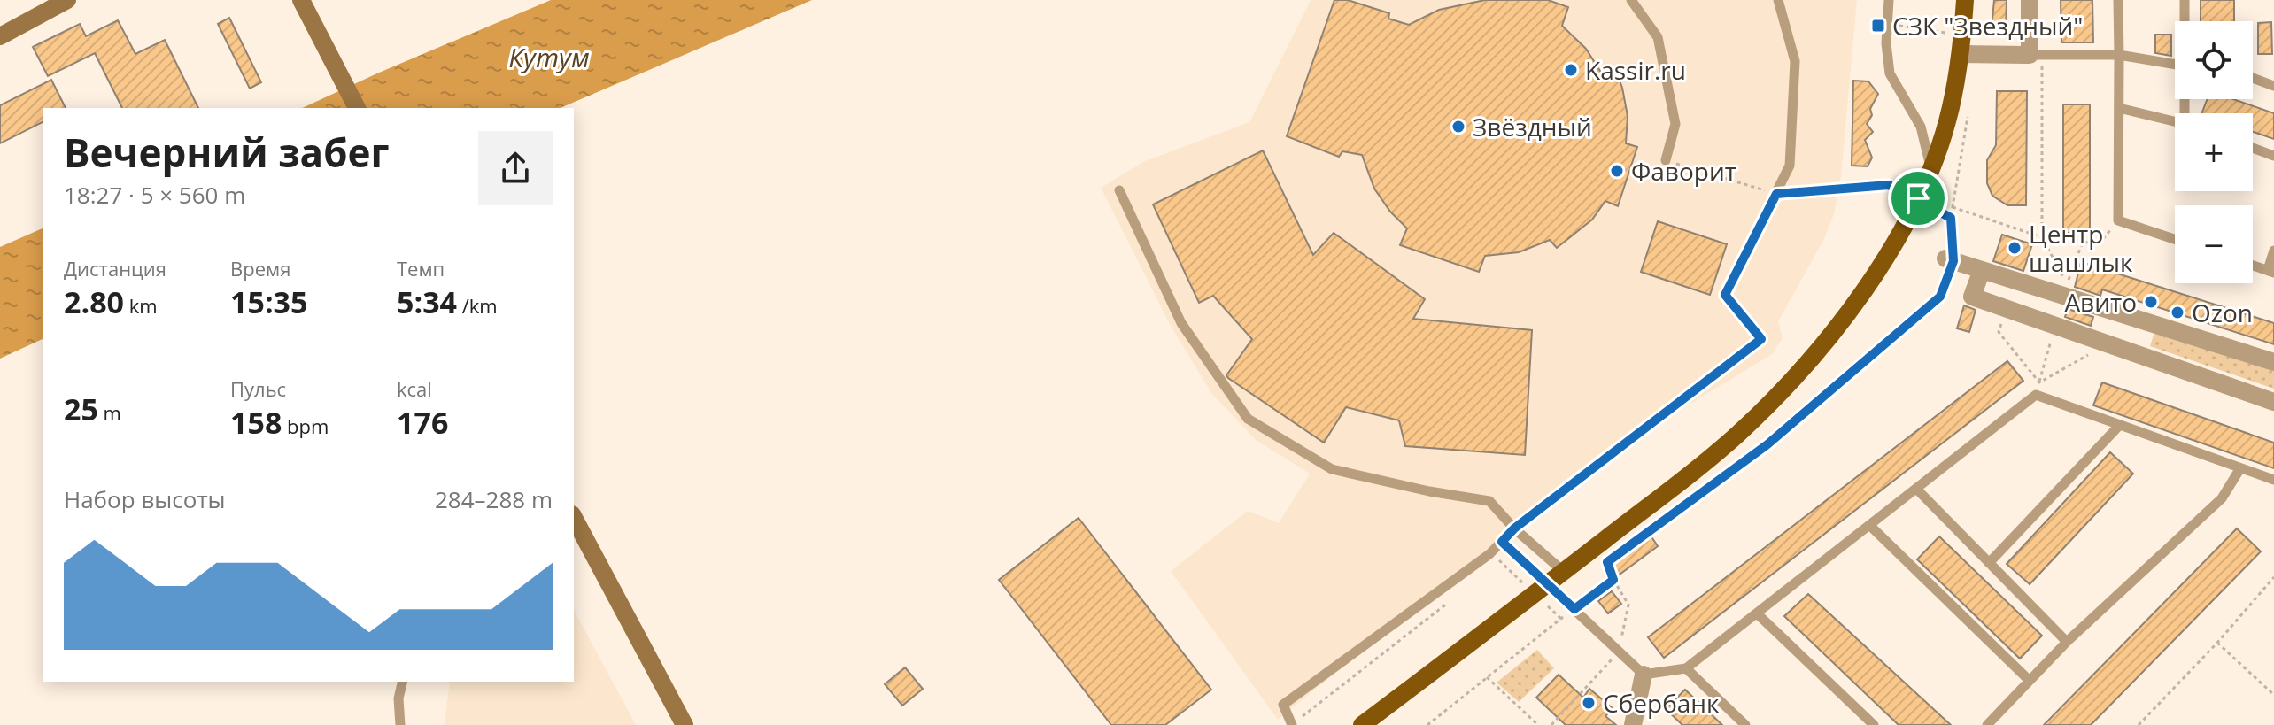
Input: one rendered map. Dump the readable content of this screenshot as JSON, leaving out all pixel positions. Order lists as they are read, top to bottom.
{
  "water": ["Кутум"],
  "places": {
    "transit": ["СЗК \"Звездный\""],
    "other": [
      "Kassir.ru",
      "Звёздный",
      "Фаворит",
      "Центр шашлык",
      "Авито",
      "Ozon",
      "Сбербанк"
    ]
  },
  "page": {
    "map_buttons": ["+", "−"],
    "heading": ["Вечерний забег", "18:27 · 5 × 560 m"],
    "stats": [
      ["Дистанция", "2.80 km"],
      ["Время", "15:35"],
      ["Темп", "5:34 /km"],
      ["25 m"],
      ["Пульс", "158 bpm"],
      ["kcal", "176"]
    ],
    "chart": ["Набор высоты", "284–288 m"]
  }
}
